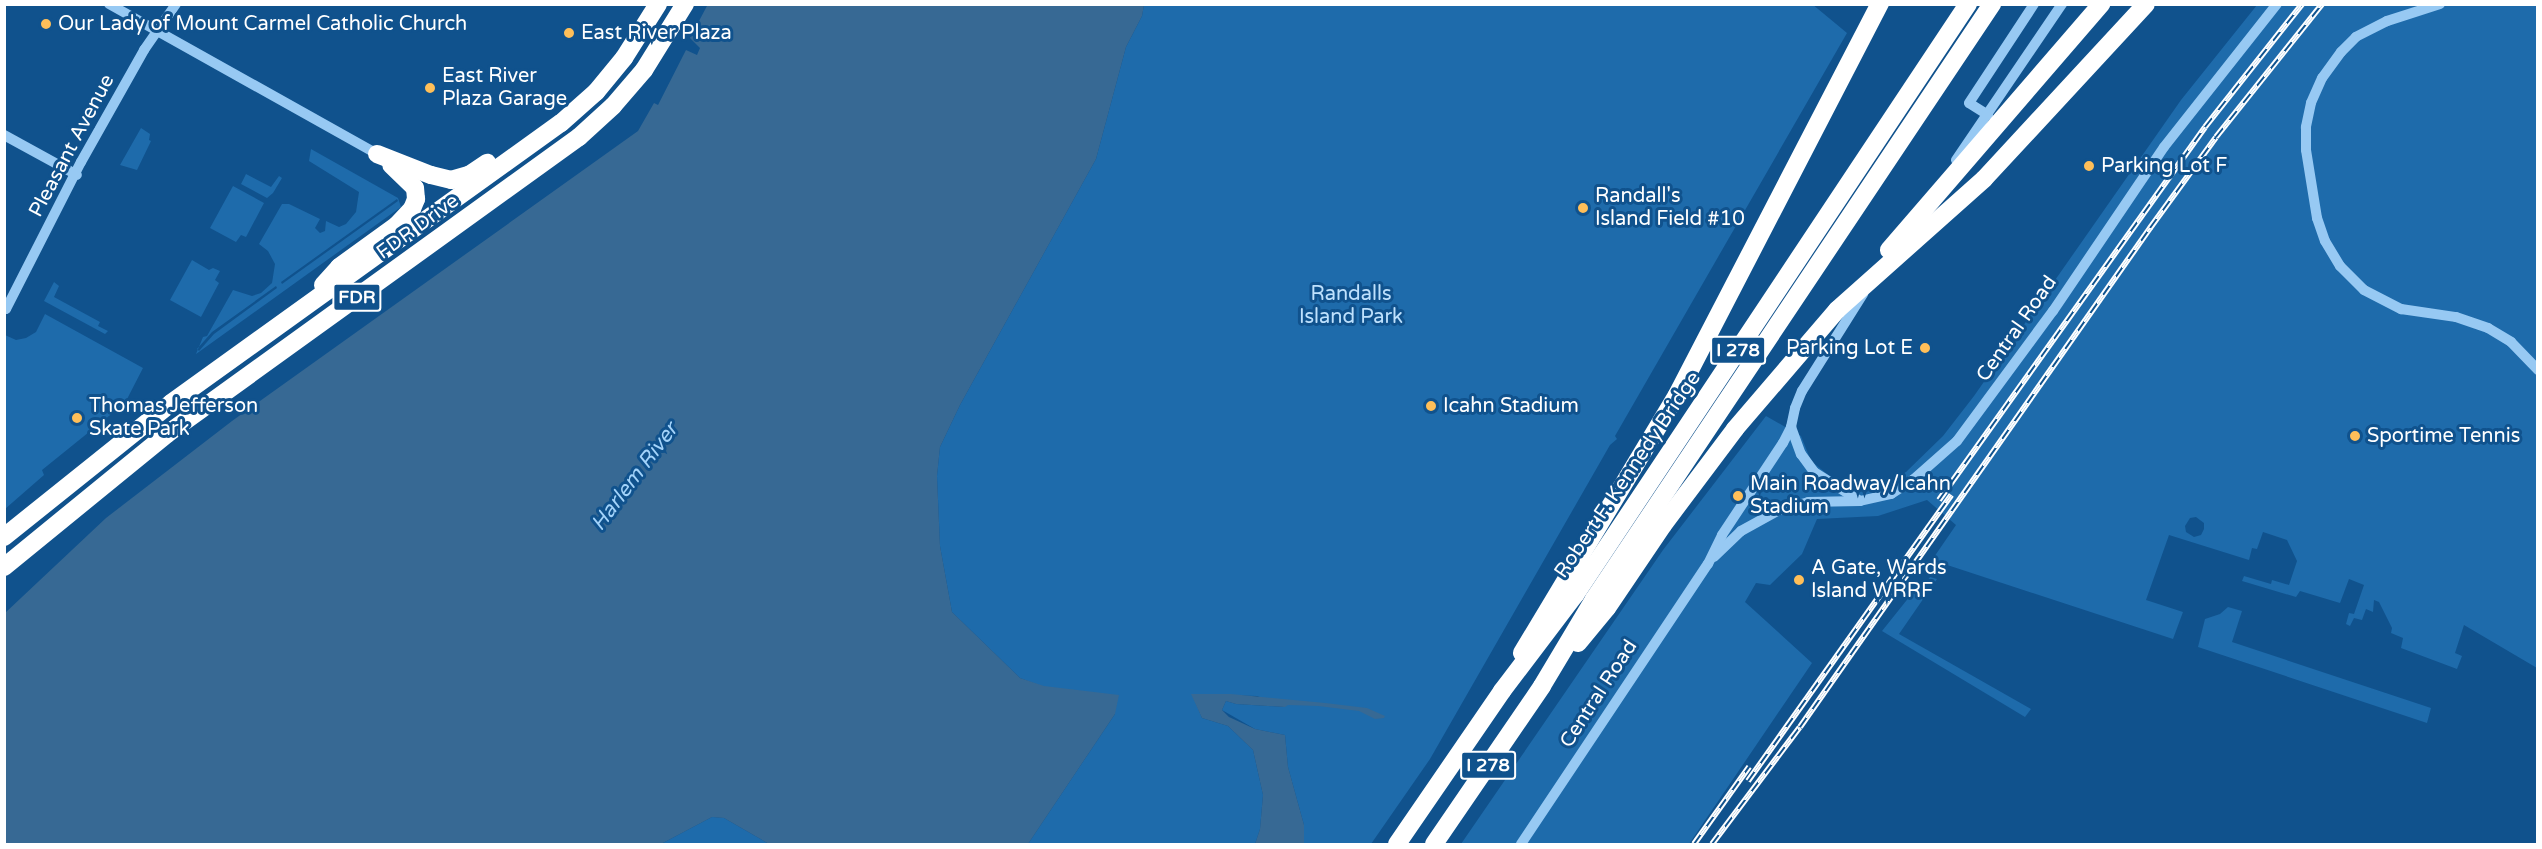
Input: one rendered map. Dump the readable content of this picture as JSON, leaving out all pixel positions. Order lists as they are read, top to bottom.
{
  "streets": {
    "highway": [
      "FDR Drive",
      "FDR",
      "I 278",
      "Robert F. Kennedy Bridge"
    ],
    "street": ["Pleasant Avenue", "Central Road"]
  },
  "water": ["Harlem River"],
  "parks": ["Randalls Island Park"],
  "places": [
    "Our Lady of Mount Carmel Catholic Church",
    "East River Plaza",
    "East River Plaza Garage",
    "Parking Lot F",
    "Randall's Island Field #10",
    "Parking Lot E",
    "Icahn Stadium",
    "Thomas Jefferson Skate Park",
    "Sportime Tennis",
    "Main Roadway/Icahn Stadium",
    "A Gate, Wards Island WRRF"
  ]
}
